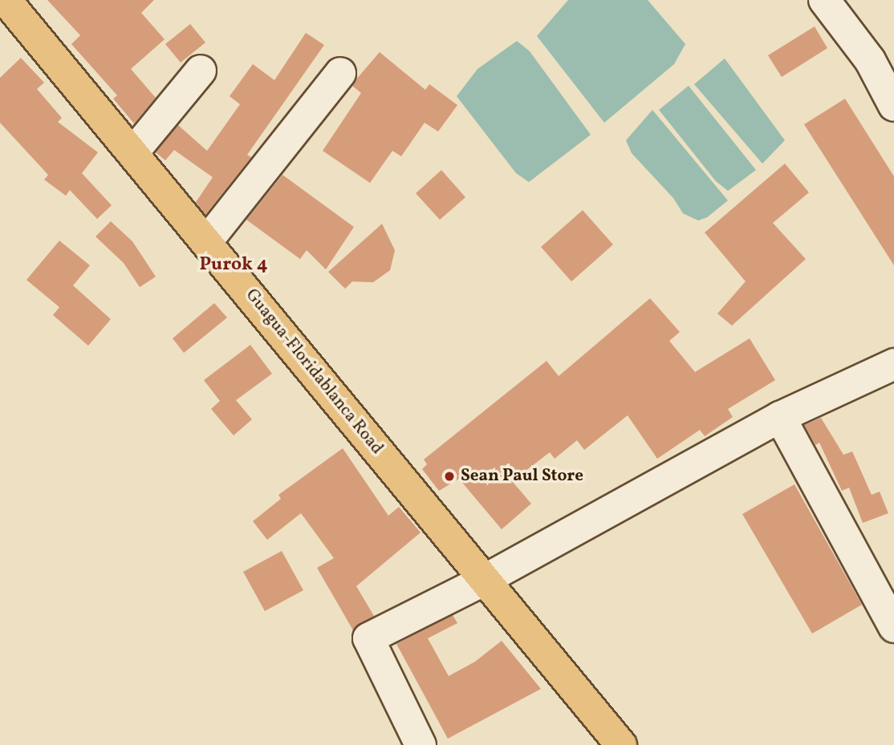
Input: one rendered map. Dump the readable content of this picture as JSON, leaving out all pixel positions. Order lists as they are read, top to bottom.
{
  "streets": {
    "main road": ["Guagua-Floridablanca Road"]
  },
  "districts": ["Purok 4"],
  "places": ["Sean Paul Store"]
}
